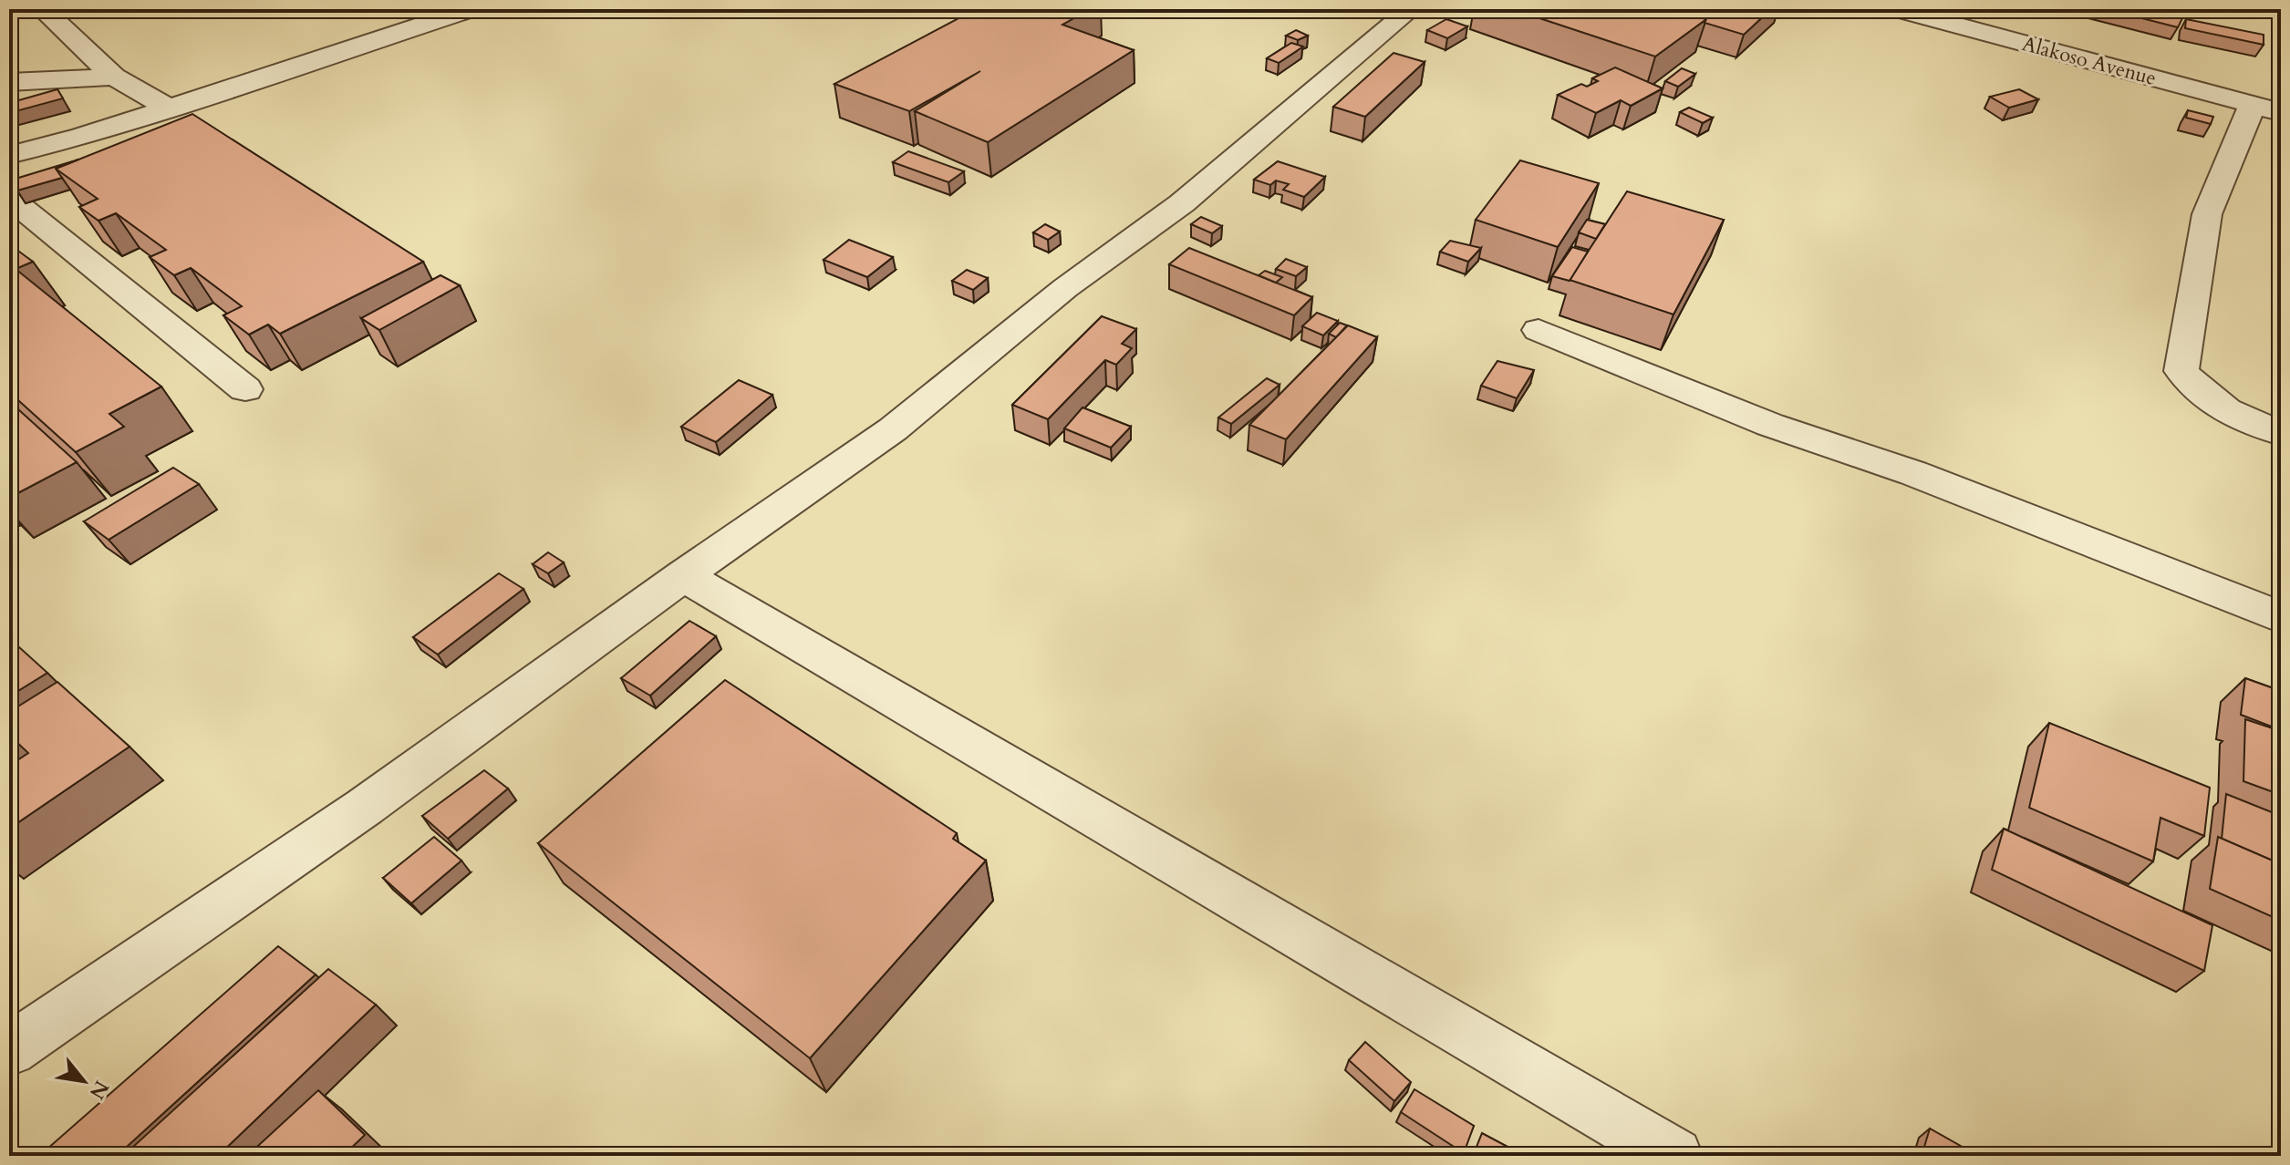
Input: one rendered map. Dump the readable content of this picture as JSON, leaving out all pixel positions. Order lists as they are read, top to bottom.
{
  "streets": {
    "street": ["Alakoso Avenue"]
  },
  "north": "bottom right"
}
